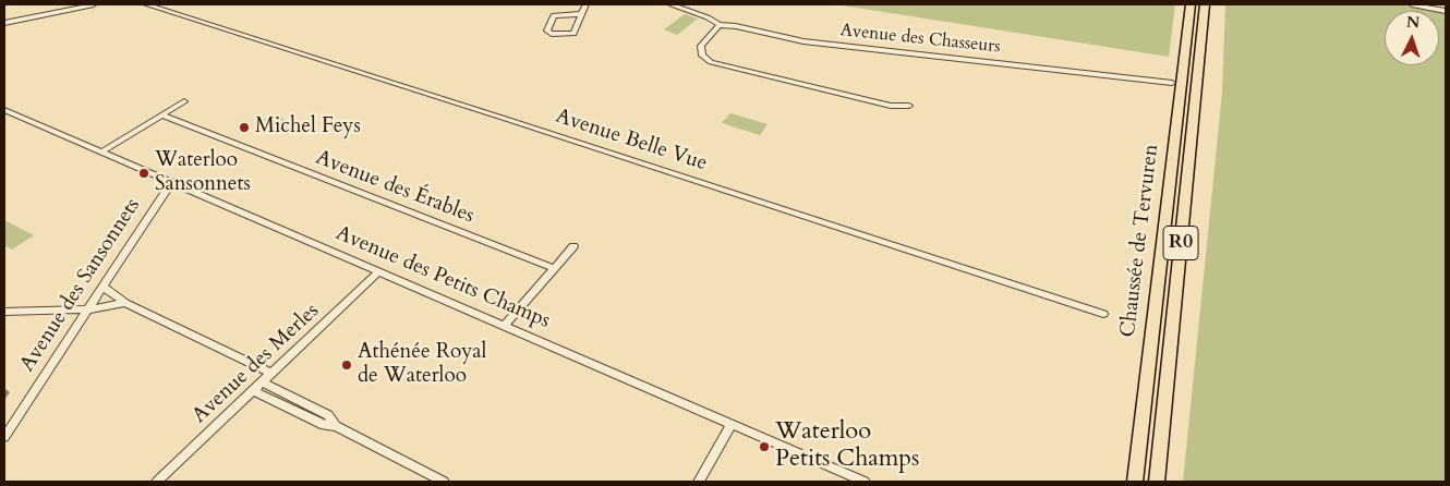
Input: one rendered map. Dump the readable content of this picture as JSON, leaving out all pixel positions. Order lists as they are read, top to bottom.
{
  "streets": {
    "highway": ["Chaussée de Tervuren", "R0"],
    "street": [
      "Avenue des Chasseurs",
      "Avenue Belle Vue",
      "Avenue des Érables",
      "Avenue des Petits Champs",
      "Avenue des Sansonnets",
      "Avenue des Merles"
    ]
  },
  "crossings": [
    ["Avenue des Petits Champs", "Avenue des Sansonnets"],
    ["Avenue des Petits Champs", "Avenue des Merles"]
  ],
  "places": [
    "Michel Feys",
    "Waterloo Sansonnets",
    "Athénée Royal de Waterloo",
    "Waterloo Petits Champs"
  ],
  "north": "top"
}
